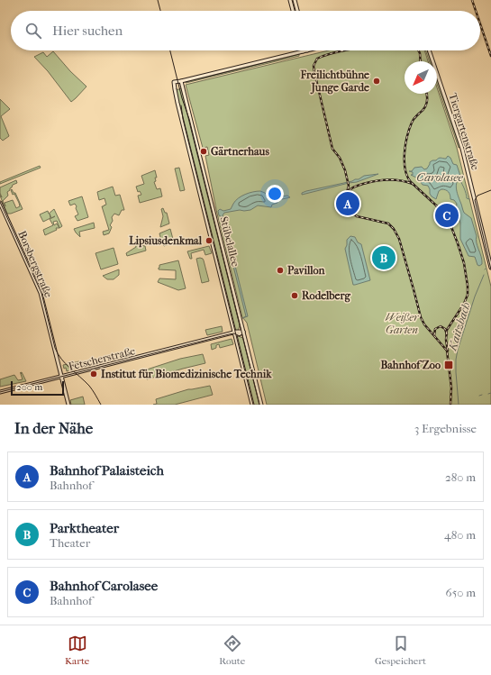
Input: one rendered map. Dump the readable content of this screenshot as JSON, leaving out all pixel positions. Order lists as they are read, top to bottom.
{
  "streets": {
    "main road": [
      "Tiergartenstraße",
      "Stübelallee",
      "Borsbergstraße",
      "Fetscherstraße"
    ]
  },
  "crossings": [
    ["Stübelallee", "Fetscherstraße"],
    ["Borsbergstraße", "Fetscherstraße"]
  ],
  "water": ["Carolasee", "Kaitzbach"],
  "parks": ["Weißer Garten"],
  "places": {
    "other": [
      "Freilichtbühne Junge Garde",
      "Gärtnerhaus",
      "Lipsiusdenkmal",
      "Pavillon",
      "Rodelberg",
      "Institut für Biomedizinische Technik"
    ],
    "transit": ["Bahnhof Zoo"]
  },
  "scale_bar": "200 m",
  "north": "bottom left",
  "page": {
    "search": "Hier suchen",
    "pins": ["A", "C", "B"],
    "scale": "200 m",
    "heading": ["In der Nähe", "3 Ergebnisse"],
    "list": [
      {
        "mark": "A",
        "name": "Bahnhof Palaisteich",
        "note": "Bahnhof",
        "value": "280 m"
      },
      {
        "mark": "B",
        "name": "Parktheater",
        "note": "Theater",
        "value": "480 m"
      },
      {
        "mark": "C",
        "name": "Bahnhof Carolasee",
        "note": "Bahnhof",
        "value": "650 m"
      }
    ],
    "nav": ["Karte", "Route", "Gespeichert"]
  }
}
